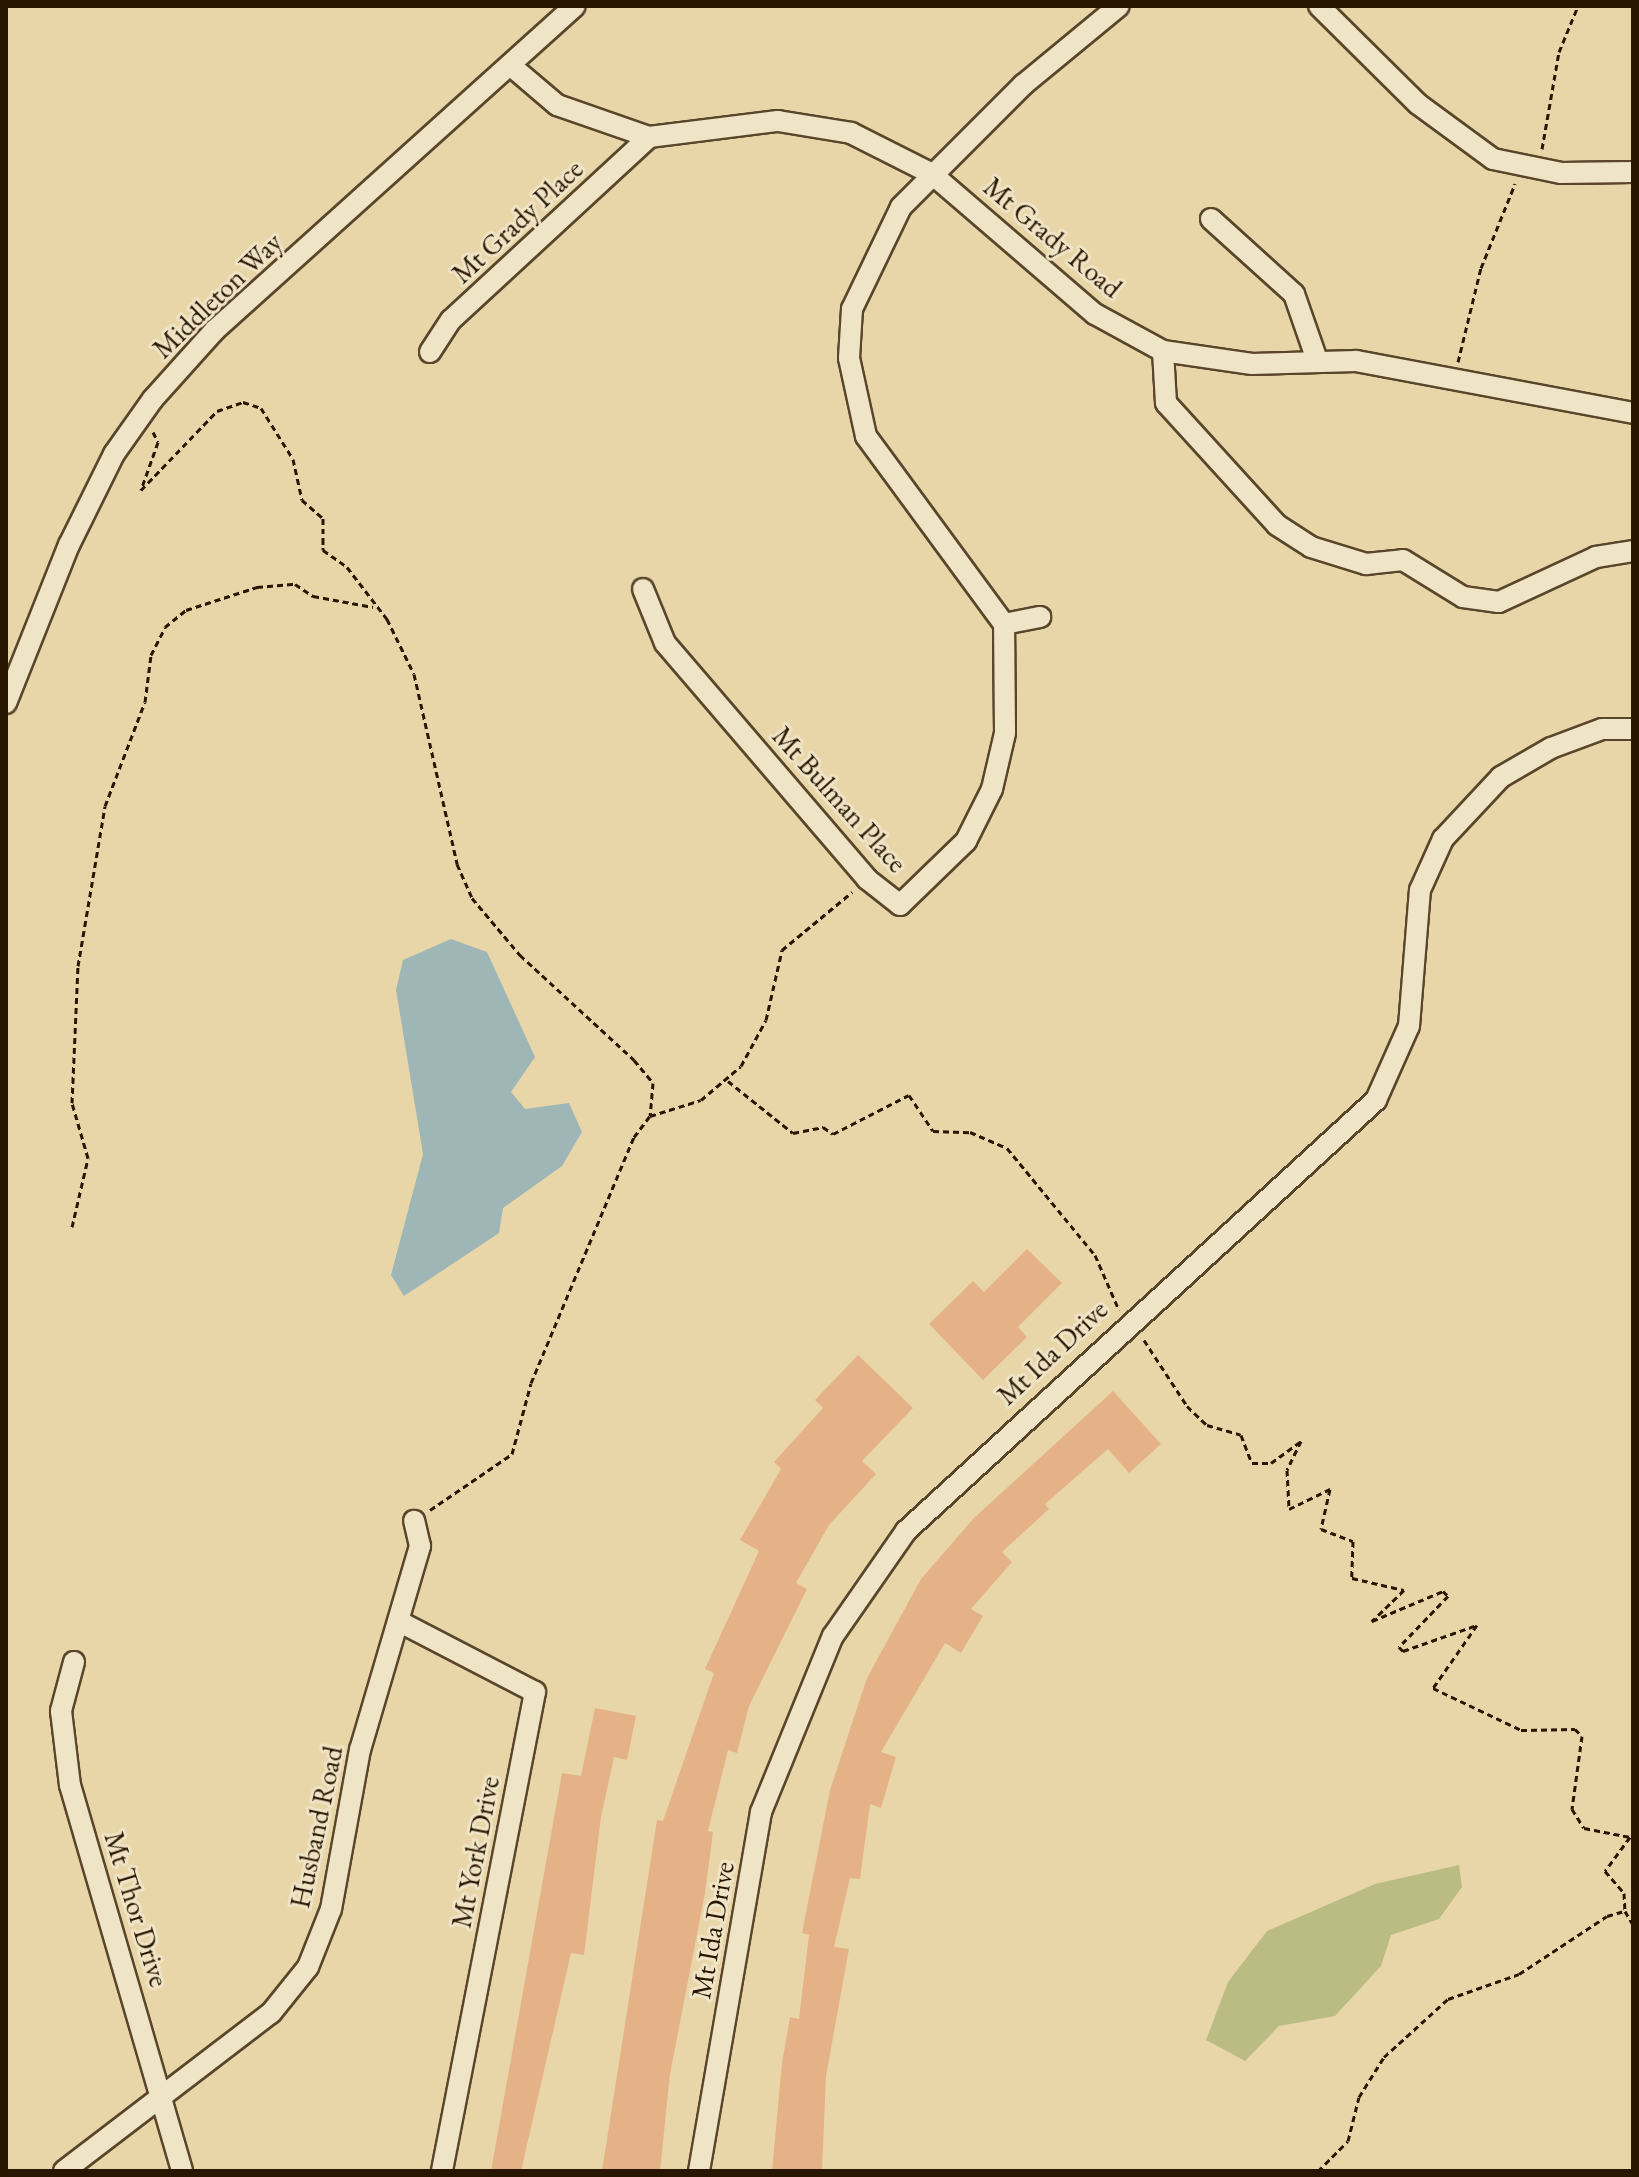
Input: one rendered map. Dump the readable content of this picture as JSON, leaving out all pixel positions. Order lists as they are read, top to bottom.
{
  "streets": {
    "street": [
      "Mt Grady Place",
      "Mt Grady Road",
      "Middleton Way",
      "Mt Bulman Place",
      "Mt Ida Drive",
      "Husband Road",
      "Mt York Drive",
      "Mt Thor Drive"
    ]
  },
  "crossings": [
    ["Mt Grady Place", "Mt Grady Road"],
    ["Mt Grady Road", "Middleton Way"],
    ["Husband Road", "Mt York Drive"],
    ["Husband Road", "Mt Thor Drive"]
  ]
}
